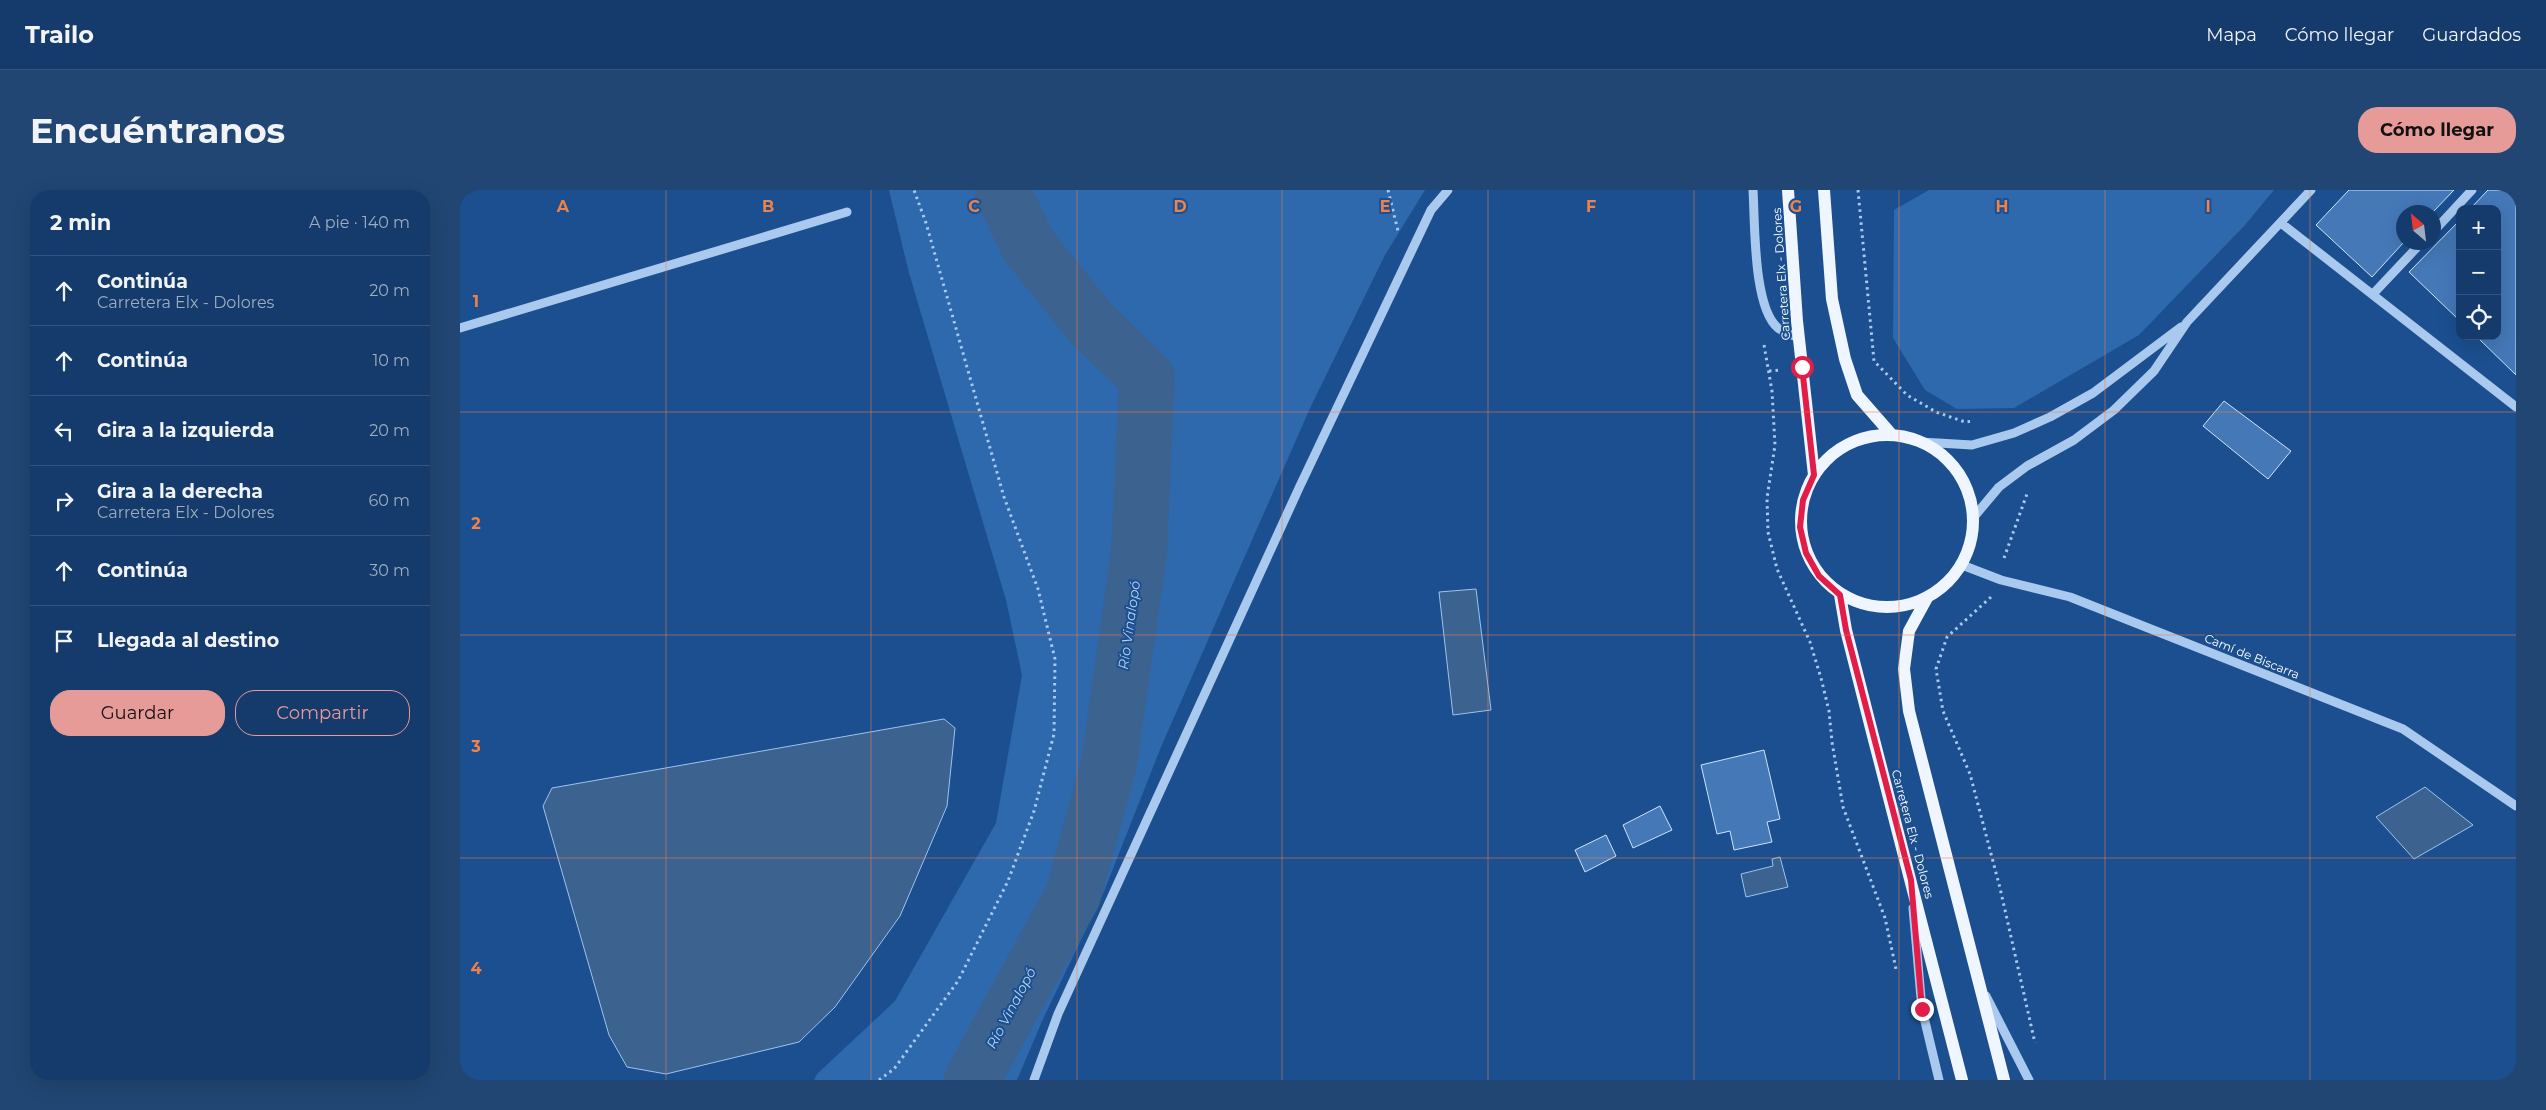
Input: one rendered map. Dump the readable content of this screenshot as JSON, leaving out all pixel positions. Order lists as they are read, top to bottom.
{
  "streets": {
    "main road": ["Carretera Elx - Dolores"],
    "street": ["Camí de Biscarra"]
  },
  "crossings": [
    ["Carretera Elx - Dolores", "Camí de Biscarra"]
  ],
  "water": ["Río Vinalopó"],
  "north": "top left",
  "page": {
    "header": "Trailo",
    "nav": ["Mapa", "Cómo llegar", "Guardados"],
    "buttons": [
      "Cómo llegar",
      ["Guardar", "Compartir"]
    ],
    "title": "Encuéntranos",
    "heading": ["2 min", "A pie · 140 m"],
    "map_buttons": ["+", "−"],
    "list": [
      ["Continúa", "Carretera Elx - Dolores", "20 m"],
      ["Continúa", "10 m"],
      ["Gira a la izquierda", "20 m"],
      ["Gira a la derecha", "Carretera Elx - Dolores", "60 m"],
      ["Continúa", "30 m"],
      "Llegada al destino"
    ]
  },
  "grid": {
    "columns": [
      "A",
      "B",
      "C",
      "D",
      "E",
      "F",
      "G",
      "H",
      "I"
    ],
    "rows": [
      "1",
      "2",
      "3",
      "4"
    ]
  }
}
